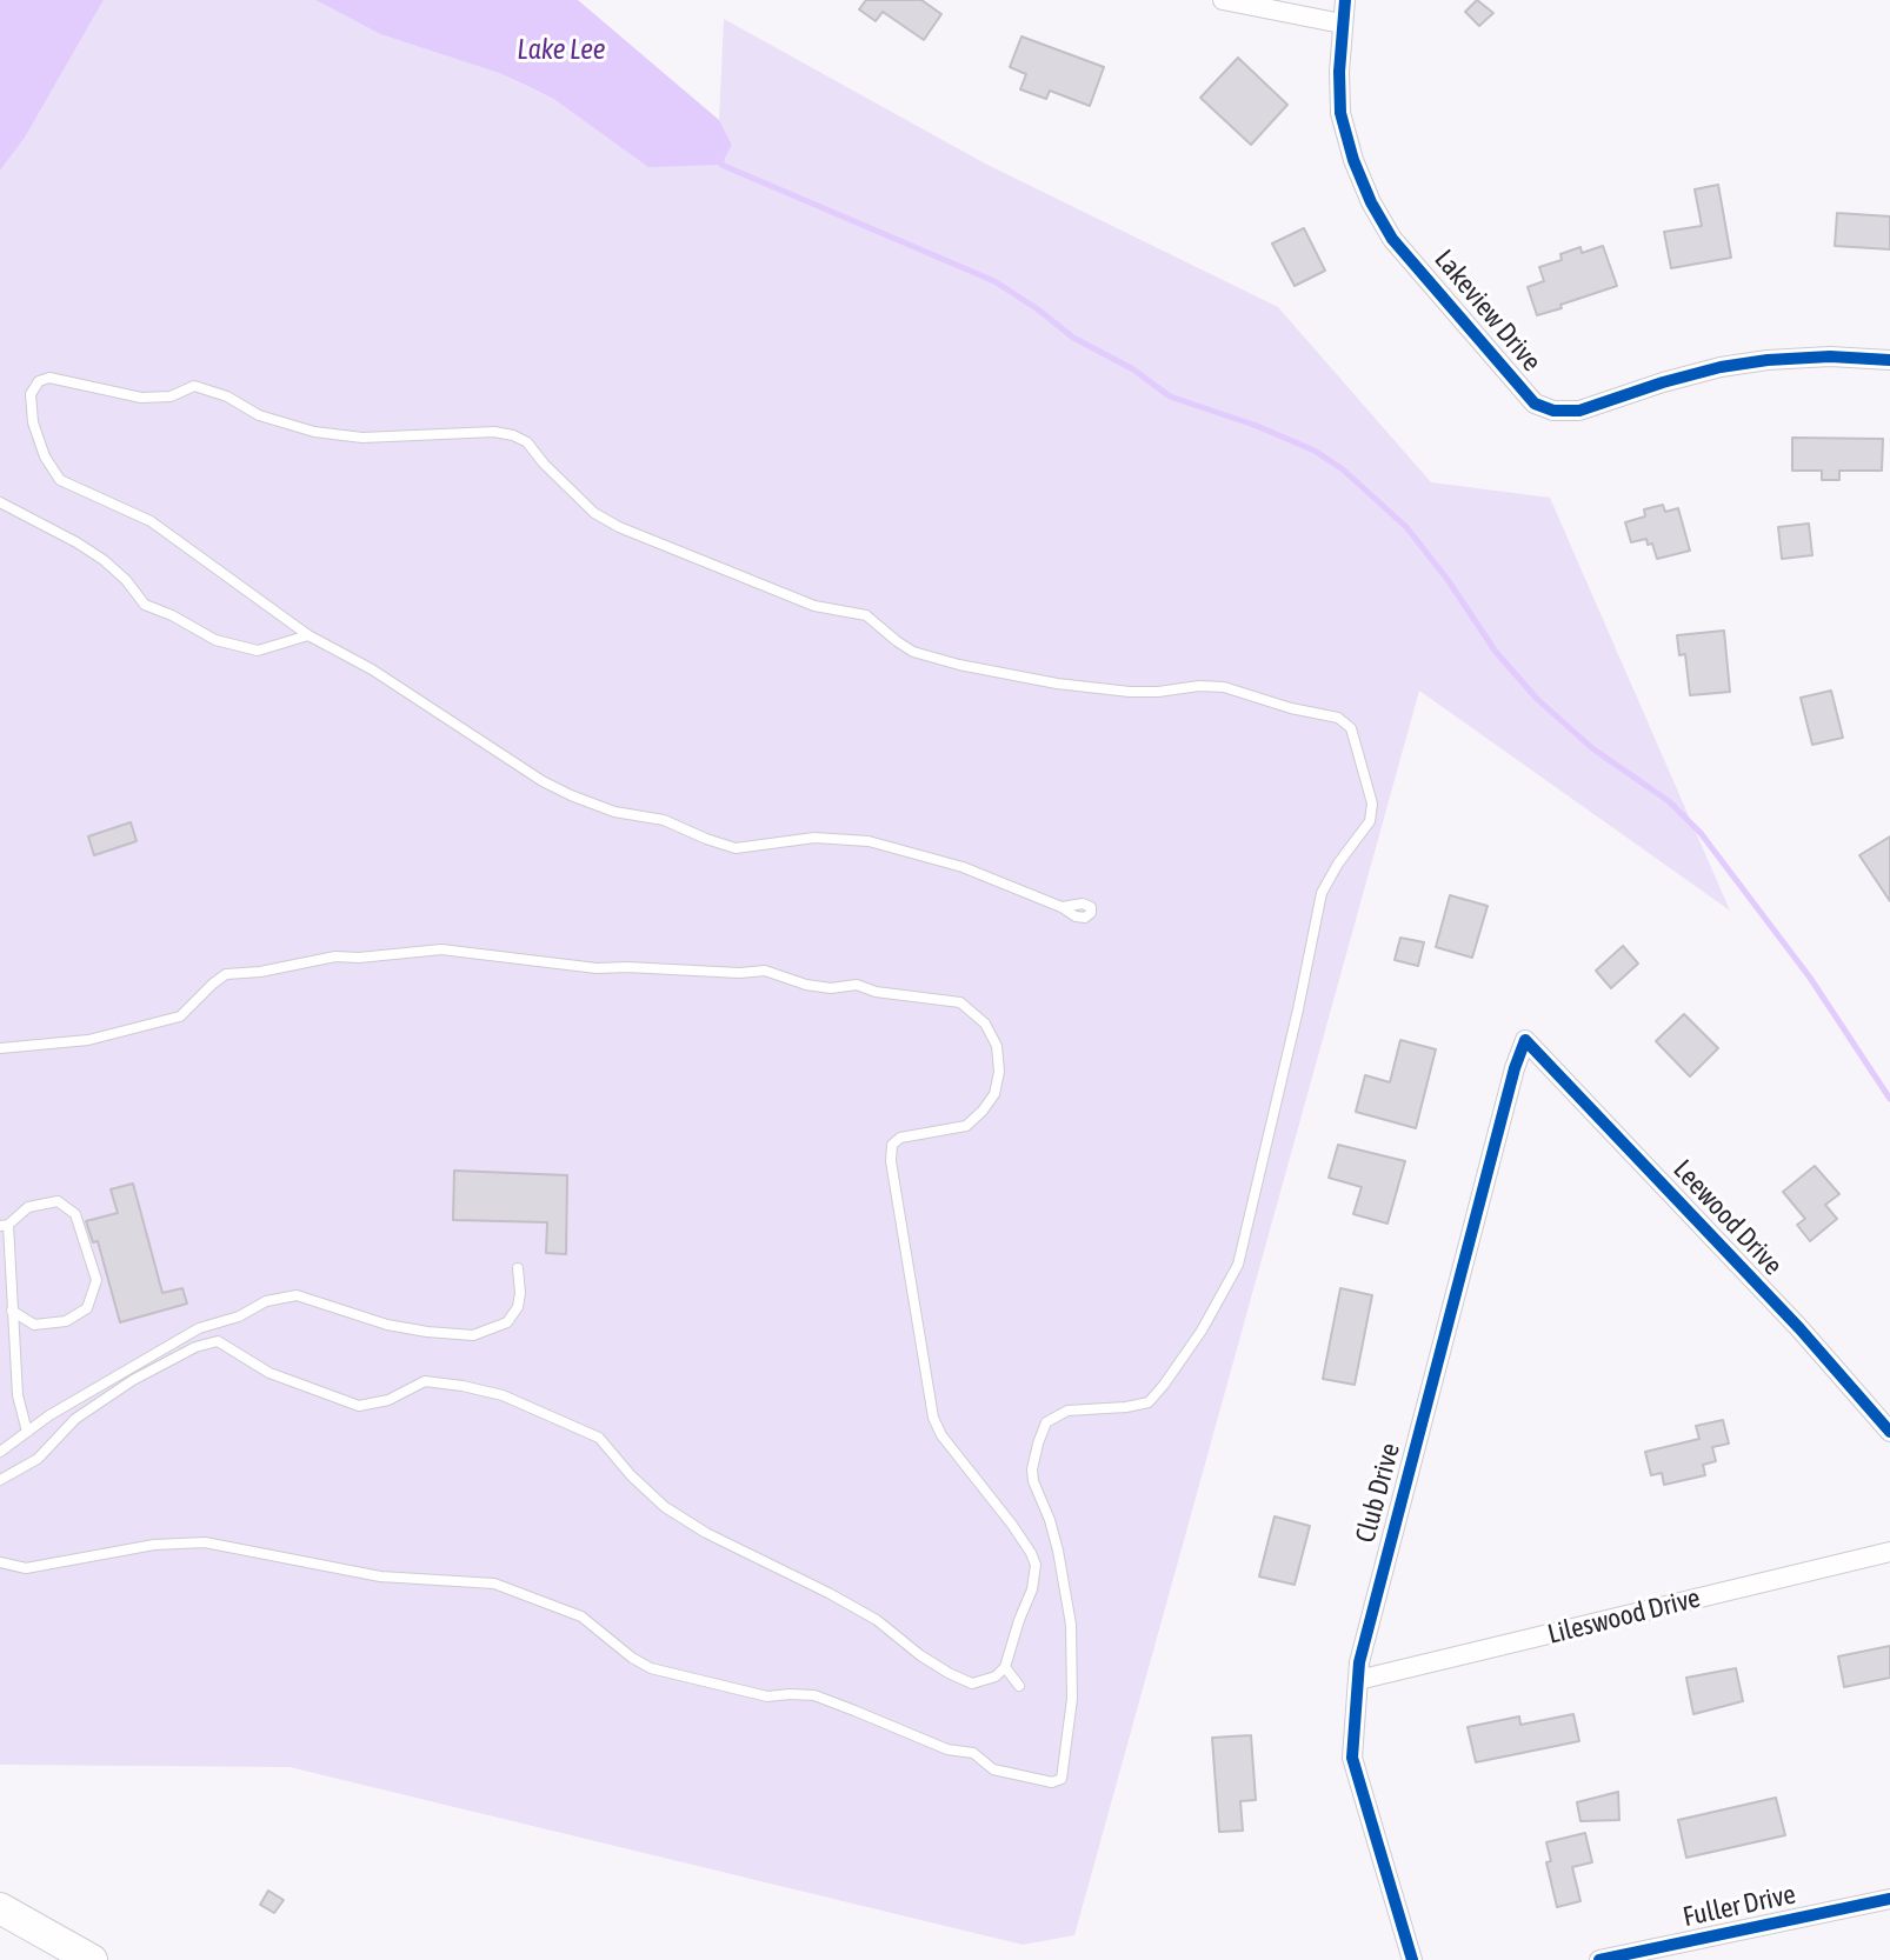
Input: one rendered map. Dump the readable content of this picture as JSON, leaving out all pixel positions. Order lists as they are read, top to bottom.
{
  "streets": {
    "street": [
      "Lakeview Drive",
      "Leewood Drive",
      "Club Drive",
      "Lileswood Drive",
      "Fuller Drive"
    ]
  },
  "crossings": [
    ["Leewood Drive", "Club Drive"],
    ["Club Drive", "Lileswood Drive"]
  ],
  "water": ["Lake Lee"]
}
